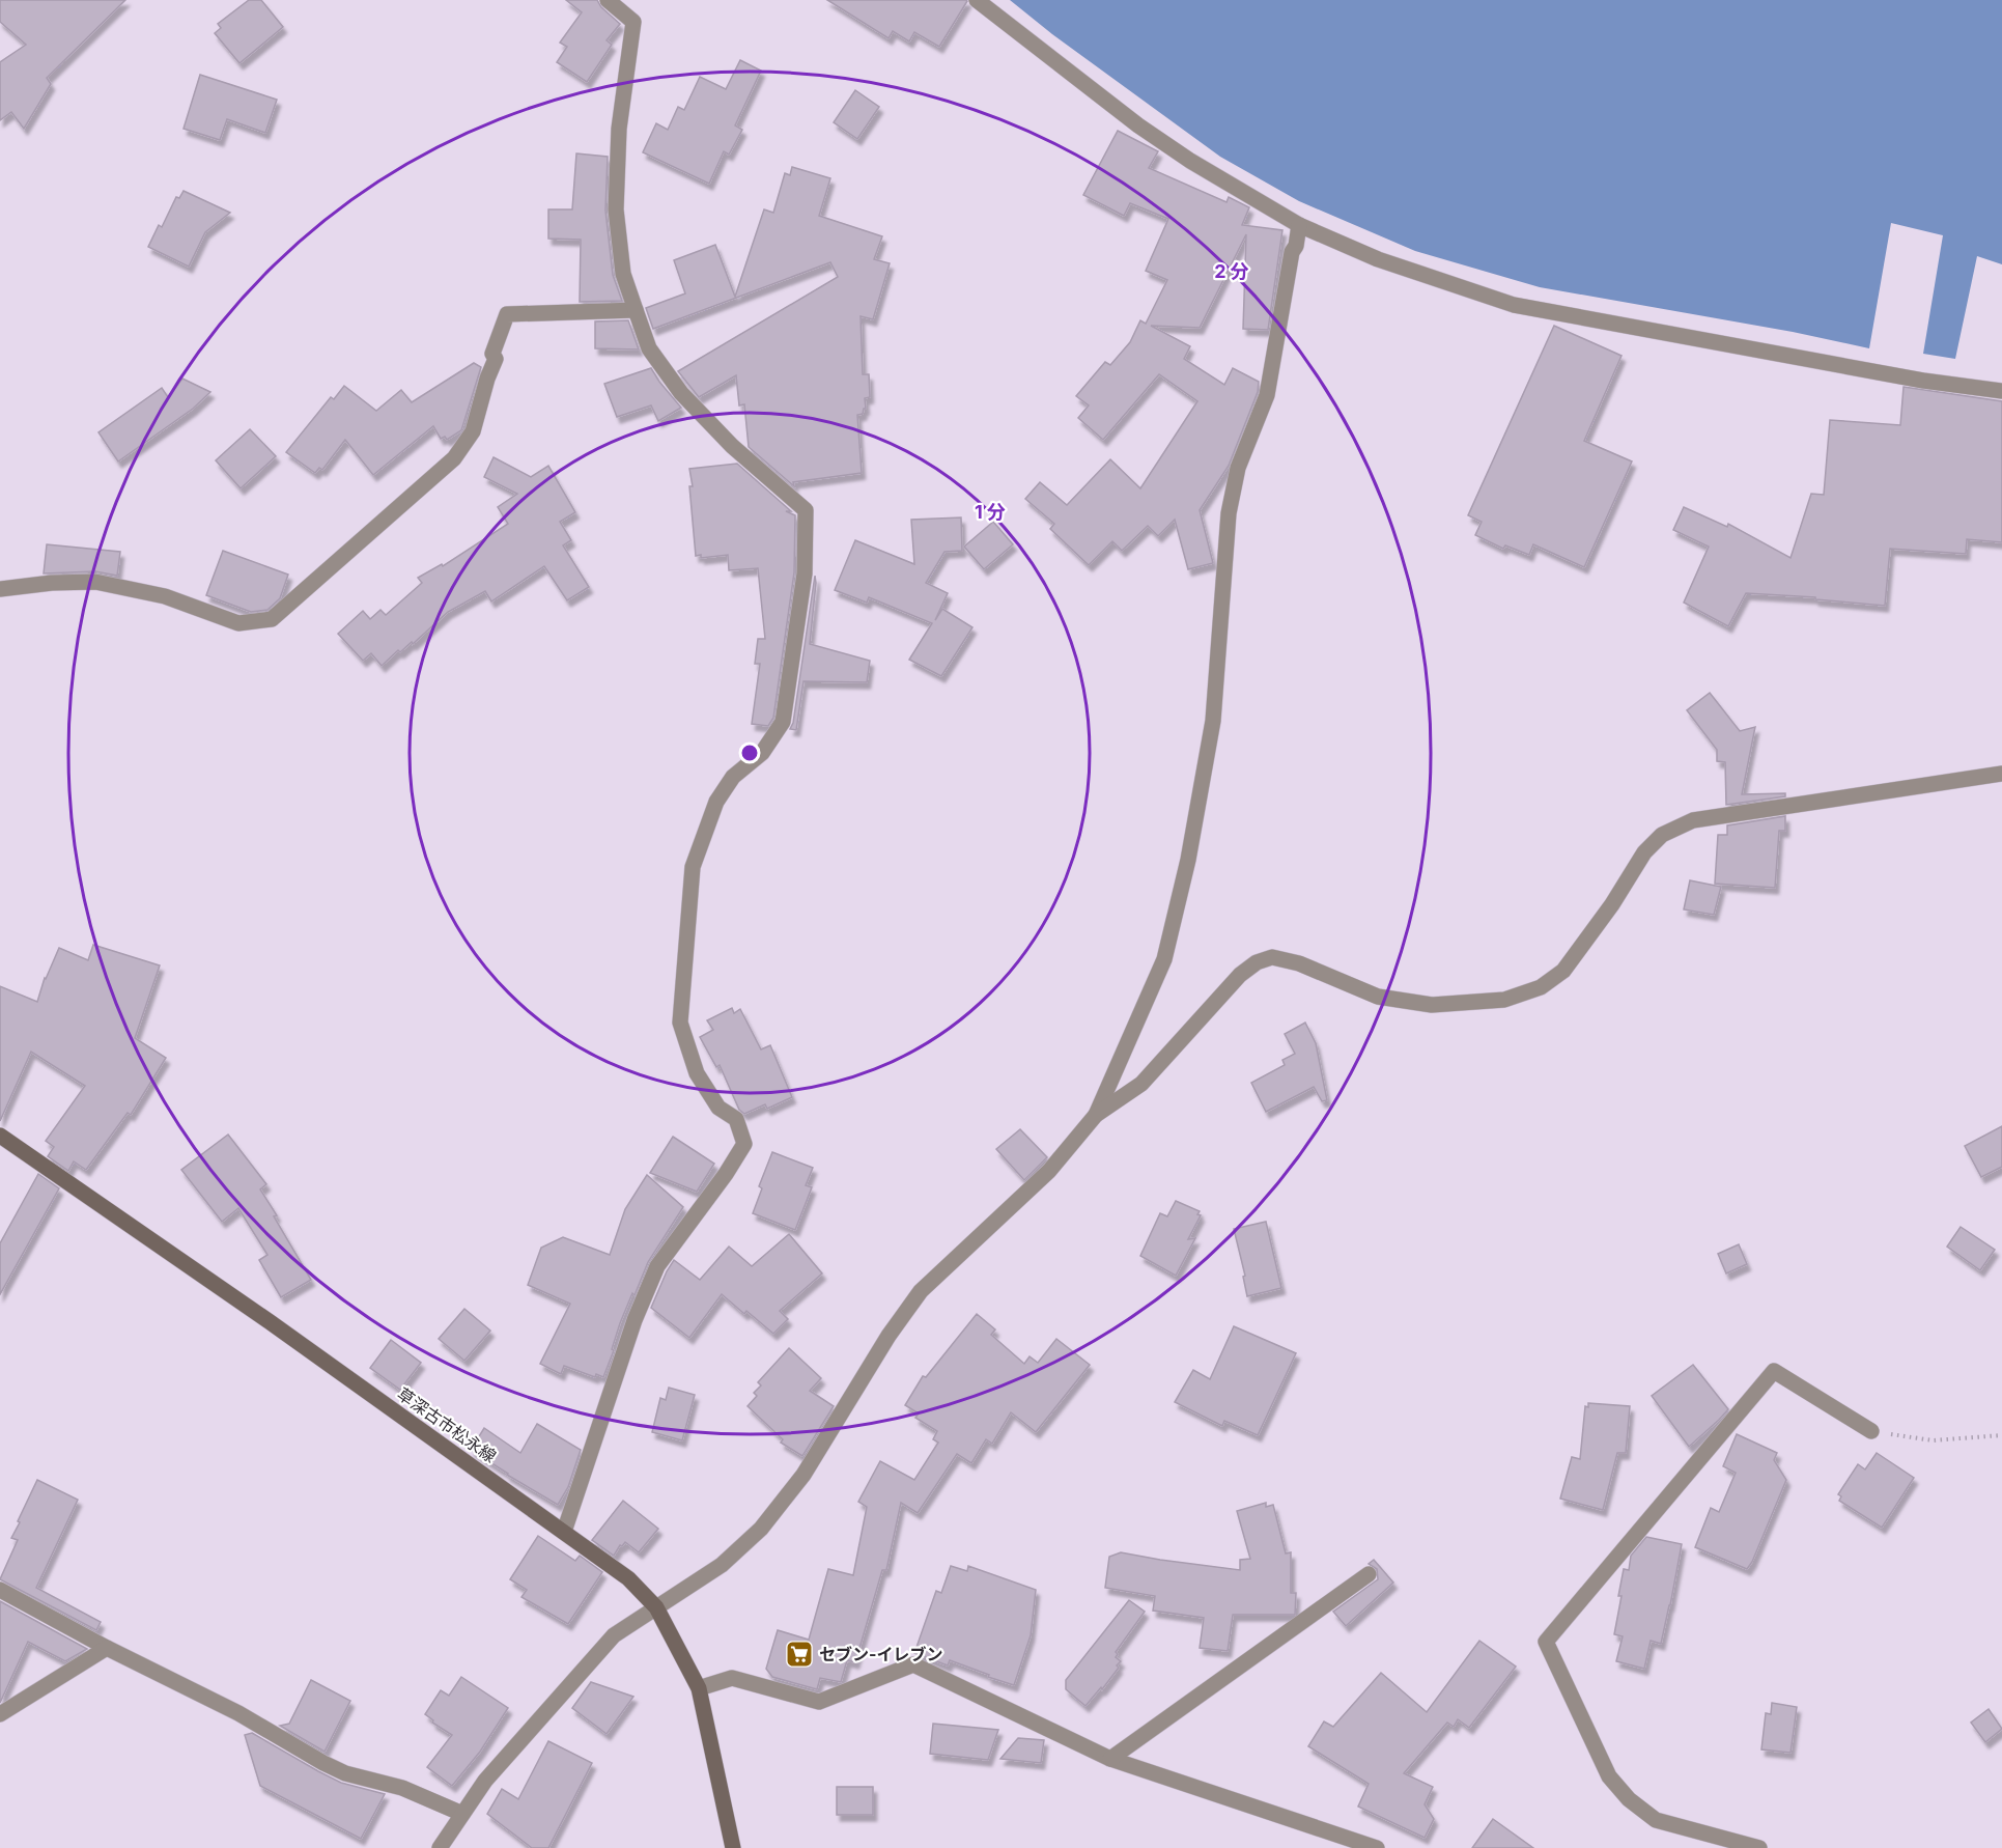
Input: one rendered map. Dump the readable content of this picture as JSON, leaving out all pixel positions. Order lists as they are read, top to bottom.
{
  "streets": {
    "main road": ["草深古市松永線"]
  },
  "places": {
    "supermarket": ["セブン-イレブン"]
  },
  "rings": ["2 分", "1 分"]
}
